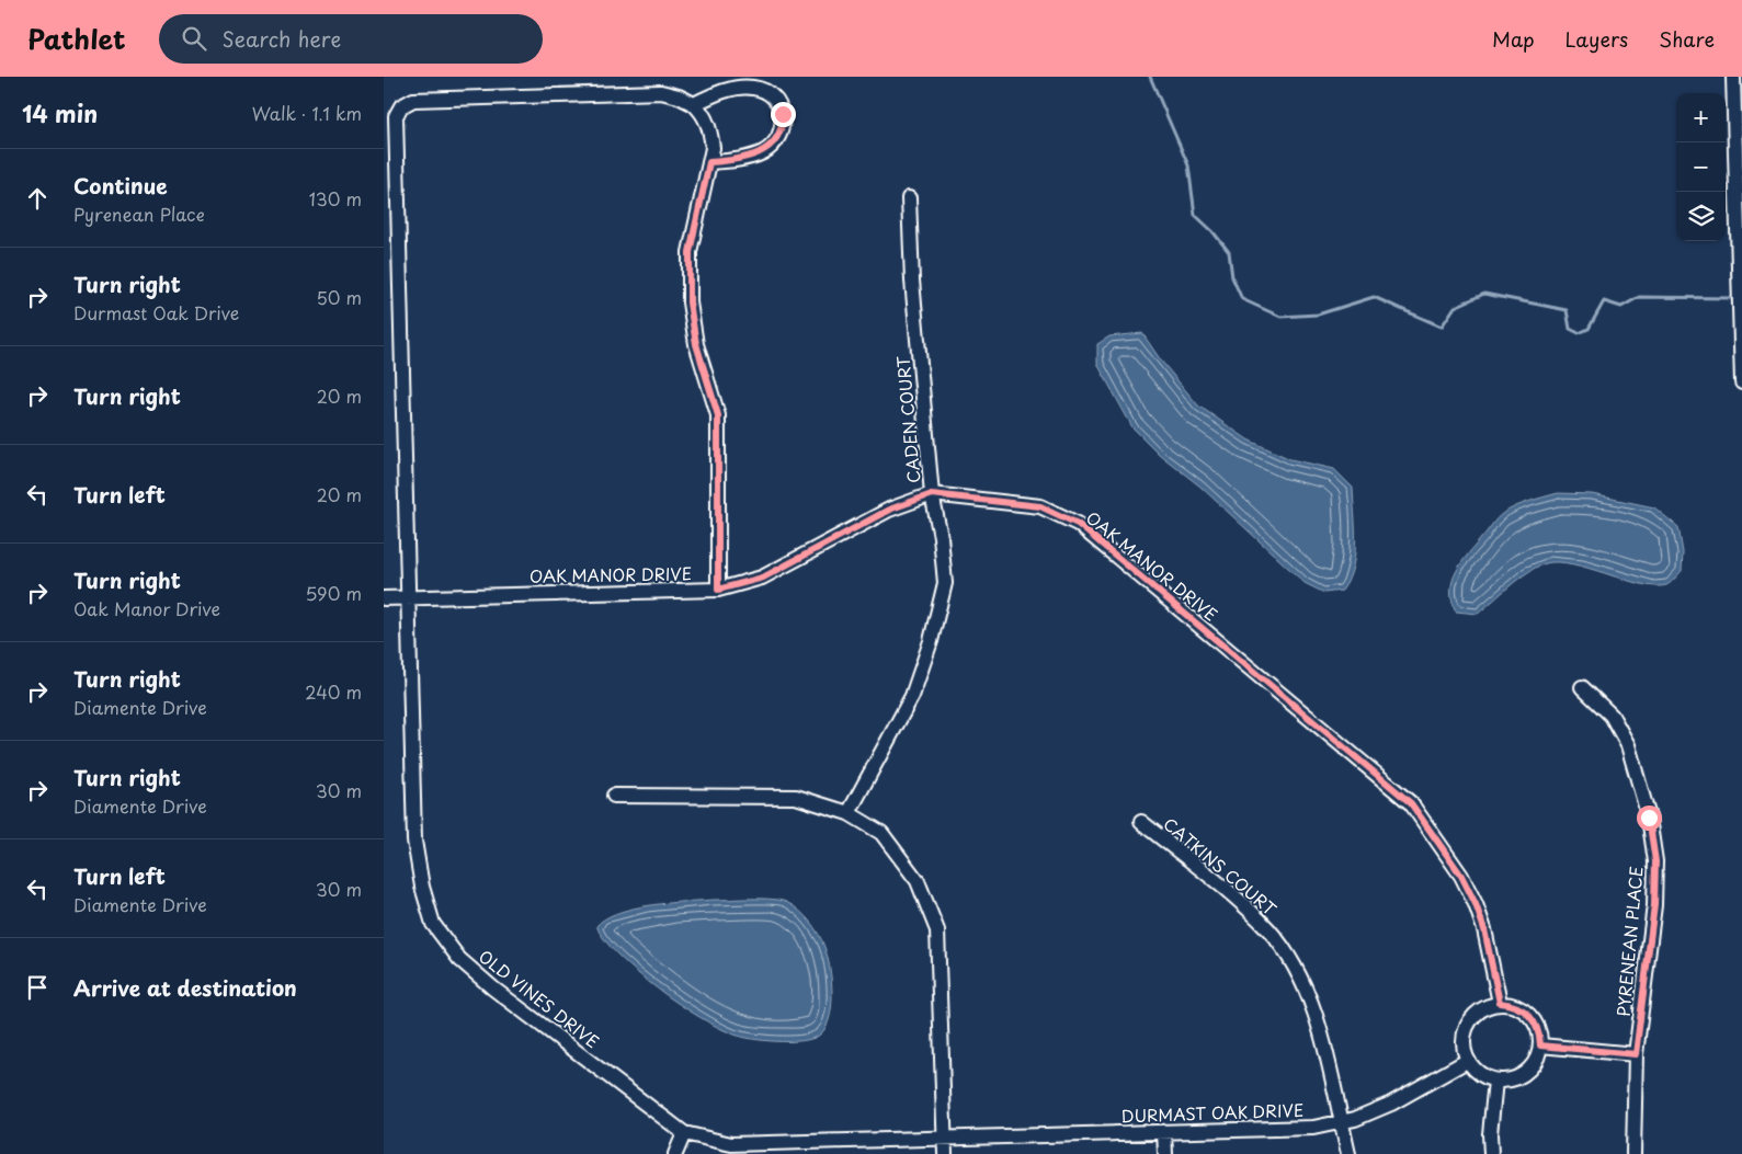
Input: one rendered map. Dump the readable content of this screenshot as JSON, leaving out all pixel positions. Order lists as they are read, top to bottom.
{
  "streets": {
    "street": [
      "CADEN COURT",
      "OAK MANOR DRIVE",
      "CATKINS COURT",
      "PYRENEAN PLACE",
      "OLD VINES DRIVE",
      "DURMAST OAK DRIVE"
    ]
  },
  "crossings": [
    ["CADEN COURT", "OAK MANOR DRIVE"],
    ["OAK MANOR DRIVE", "OLD VINES DRIVE"],
    ["OAK MANOR DRIVE", "DURMAST OAK DRIVE"],
    ["CATKINS COURT", "DURMAST OAK DRIVE"],
    ["OLD VINES DRIVE", "DURMAST OAK DRIVE"]
  ],
  "page": {
    "header": "Pathlet",
    "search": "Search here",
    "nav": ["Map", "Layers", "Share"],
    "heading": ["14 min", "Walk · 1.1 km"],
    "map_buttons": ["+", "−"],
    "list": [
      ["Continue", "Pyrenean Place", "130 m"],
      ["Turn right", "Durmast Oak Drive", "50 m"],
      ["Turn right", "20 m"],
      ["Turn left", "20 m"],
      ["Turn right", "Oak Manor Drive", "590 m"],
      ["Turn right", "Diamente Drive", "240 m"],
      ["Turn right", "Diamente Drive", "30 m"],
      ["Turn left", "Diamente Drive", "30 m"],
      "Arrive at destination"
    ]
  }
}
